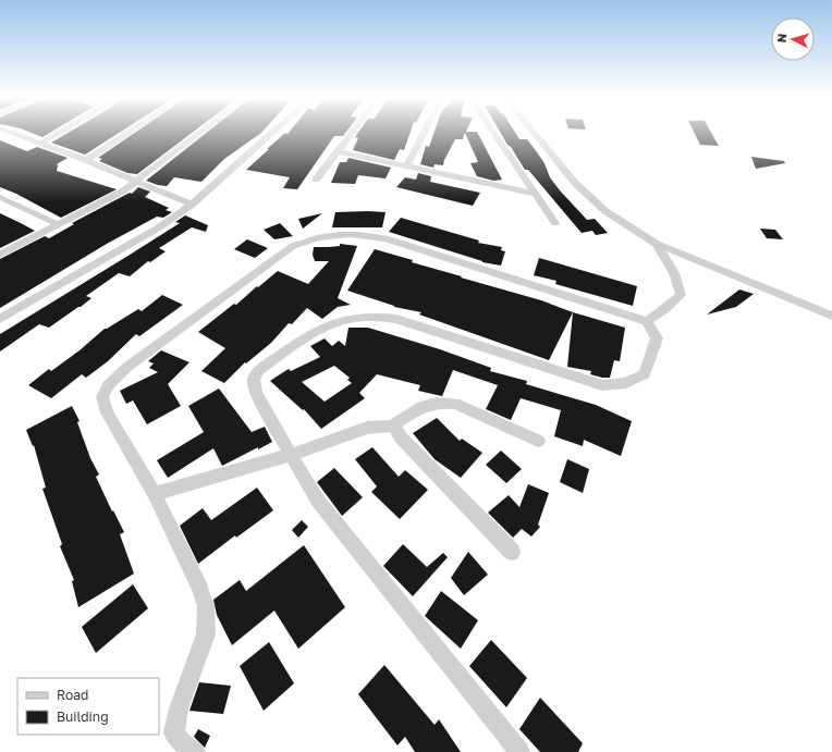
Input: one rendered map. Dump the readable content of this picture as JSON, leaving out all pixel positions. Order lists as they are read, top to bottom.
{
  "legend": ["Road", "Building"],
  "north": "left"
}
